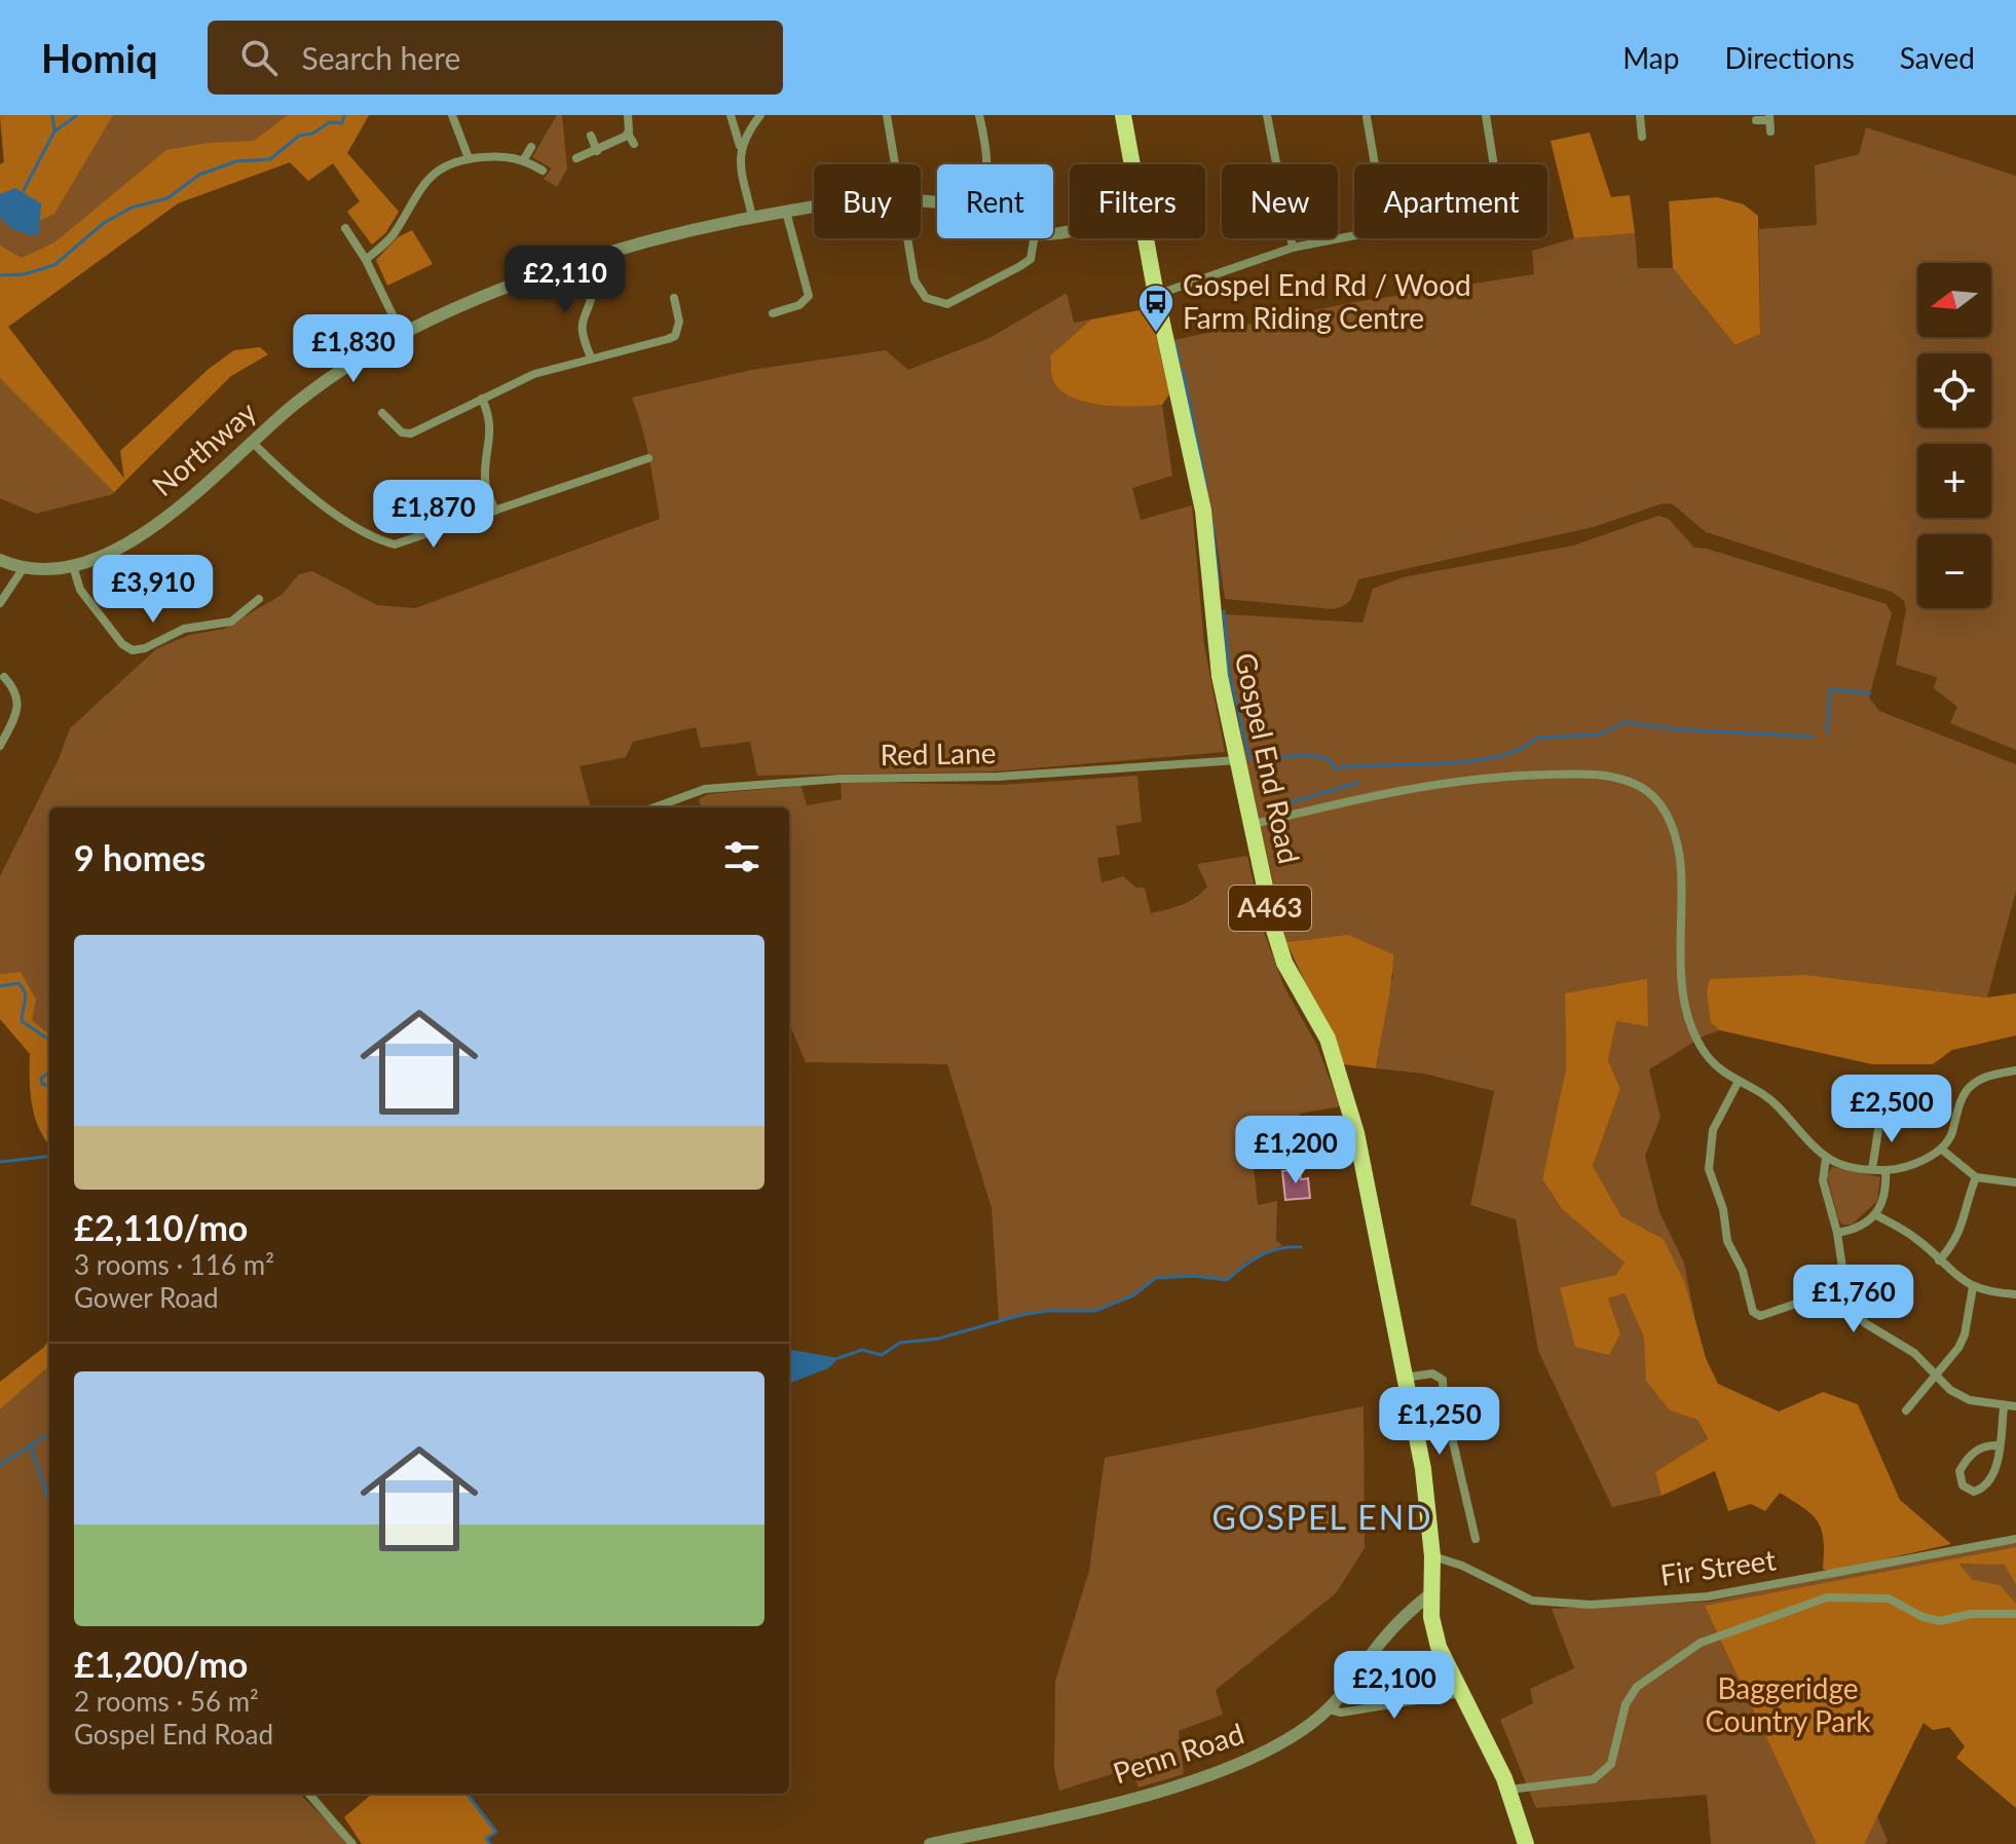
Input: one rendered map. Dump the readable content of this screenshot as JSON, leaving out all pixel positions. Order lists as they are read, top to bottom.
{
  "streets": {
    "main road": ["Gospel End Road", "A463"],
    "street": [
      "Northway",
      "Red Lane",
      "Fir Street",
      "Penn Road"
    ]
  },
  "crossings": [
    ["Red Lane", "Gospel End Road"],
    ["Gospel End Road", "A463"],
    ["Gospel End Road", "Fir Street"],
    ["Gospel End Road", "Penn Road"],
    ["A463", "Penn Road"]
  ],
  "districts": ["GOSPEL END"],
  "parks": ["Baggeridge Country Park"],
  "places": {
    "bus stop": ["Gospel End Rd / Wood Farm Riding Centre"]
  },
  "north": "left",
  "page": {
    "header": "Homiq",
    "search": "Search here",
    "nav": ["Map", "Directions", "Saved"],
    "chip": [
      "Buy",
      "Rent",
      "Filters",
      "New",
      "Apartment"
    ],
    "price": [
      "£2,110",
      "£1,830",
      "£1,870",
      "£3,910",
      "£2,500",
      "£1,200",
      "£1,760",
      "£1,250",
      "£2,100"
    ],
    "map_buttons": ["+", "−"],
    "heading": "9 homes",
    "list": [
      {
        "name": "£2,110/mo",
        "note": "3 rooms · 116 m² · Gower Road"
      },
      {
        "name": "£1,200/mo",
        "note": "2 rooms · 56 m² · Gospel End Road"
      }
    ]
  }
}
